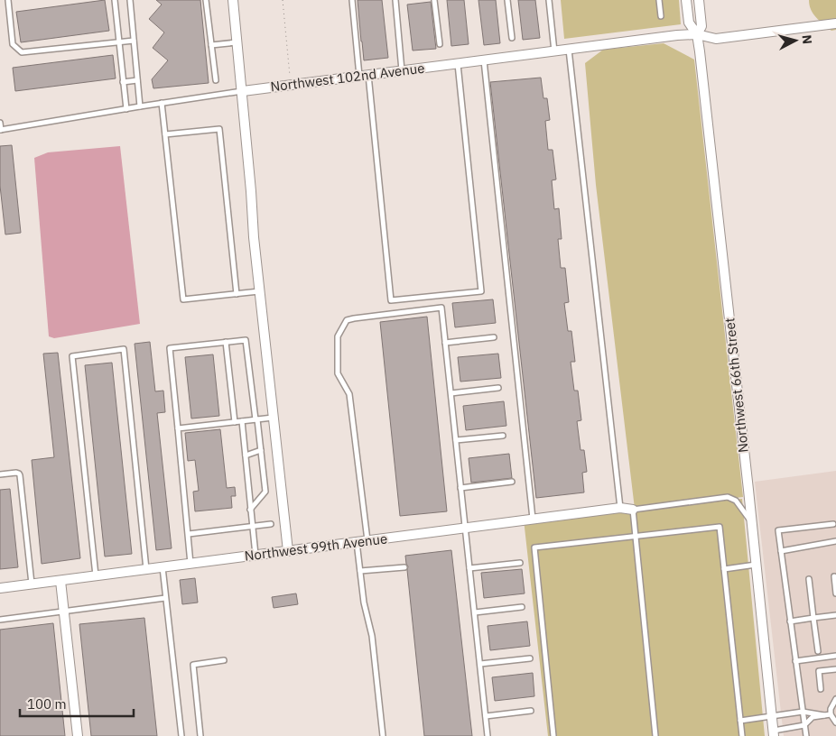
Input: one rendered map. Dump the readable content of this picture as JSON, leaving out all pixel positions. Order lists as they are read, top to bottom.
{
  "streets": {
    "street": ["Northwest 102nd Avenue", "Northwest 66th Street", "Northwest 99th Avenue"]
  },
  "crossings": [
    ["Northwest 102nd Avenue", "Northwest 66th Street"]
  ],
  "scale_bar": "100 m",
  "north": "right"
}
